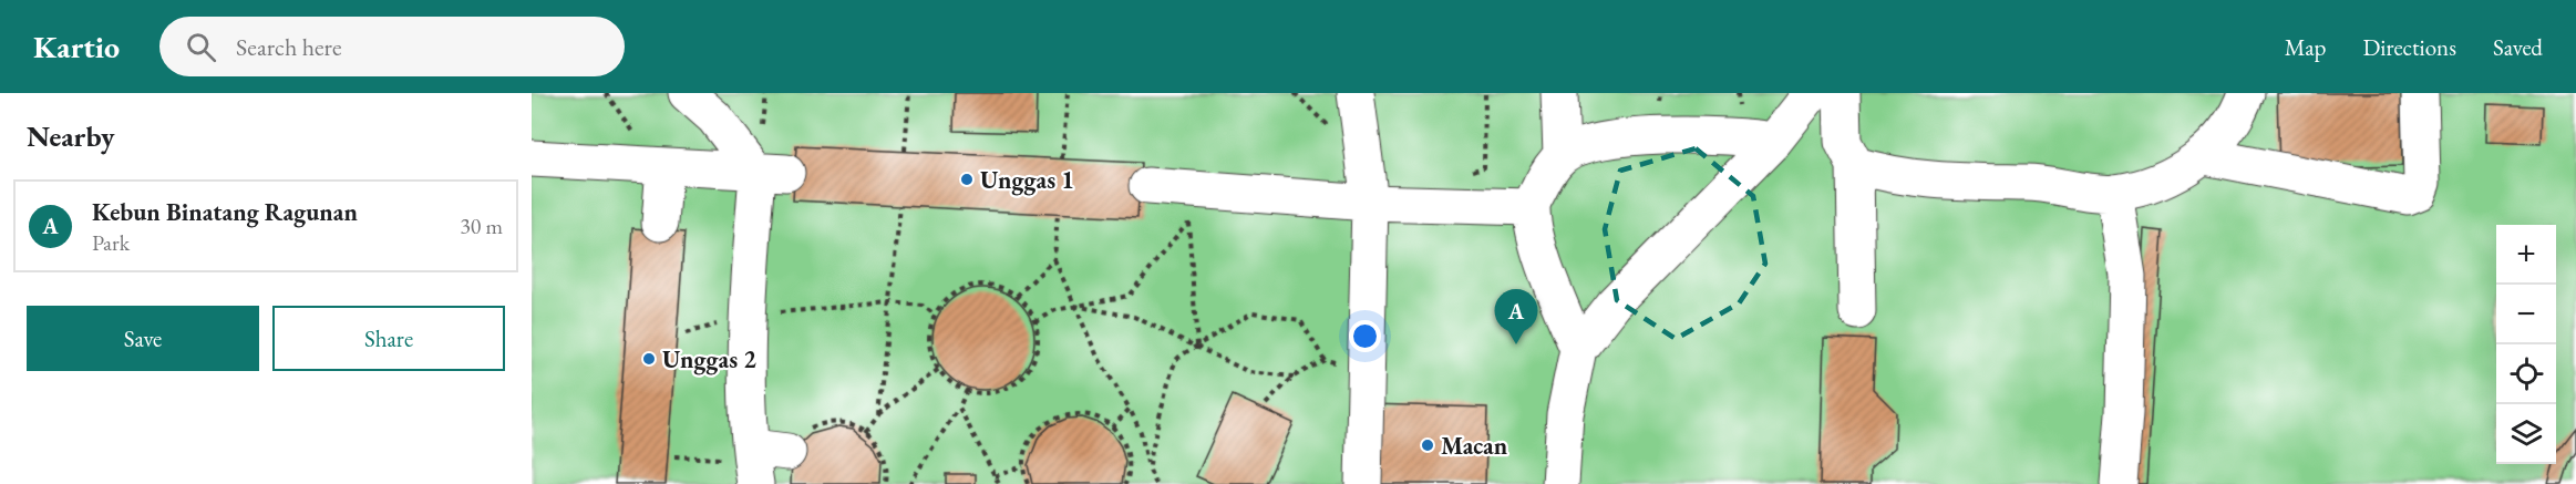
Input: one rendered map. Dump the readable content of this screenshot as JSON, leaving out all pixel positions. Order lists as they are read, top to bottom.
{
  "places": ["Unggas 1", "Unggas 2", "Macan"],
  "page": {
    "header": "Kartio",
    "search": "Search here",
    "nav": ["Map", "Directions", "Saved"],
    "heading": "Nearby",
    "list": [
      {
        "mark": "A",
        "name": "Kebun Binatang Ragunan",
        "note": "Park",
        "value": "30 m"
      }
    ],
    "map_buttons": ["+", "−"],
    "buttons": ["Save", "Share"],
    "pins": "A"
  }
}
